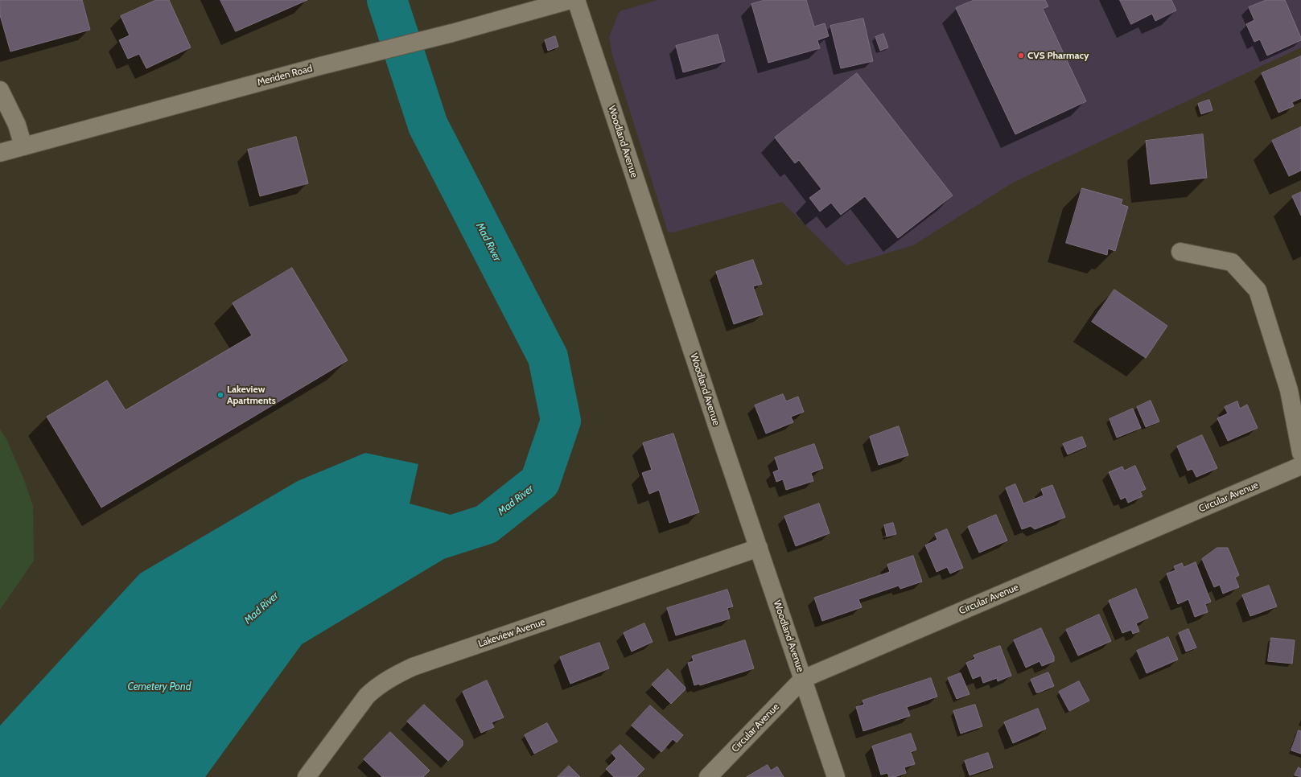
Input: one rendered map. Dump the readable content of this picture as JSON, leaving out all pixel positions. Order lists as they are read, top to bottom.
{
  "streets": {
    "street": [
      "Meriden Road",
      "Woodland Avenue",
      "Circular Avenue",
      "Lakeview Avenue"
    ]
  },
  "crossings": [
    ["Woodland Avenue", "Circular Avenue"],
    ["Woodland Avenue", "Lakeview Avenue"]
  ],
  "water": ["Mad River", "Cemetery Pond"],
  "places": ["CVS Pharmacy", "Lakeview Apartments"]
}
